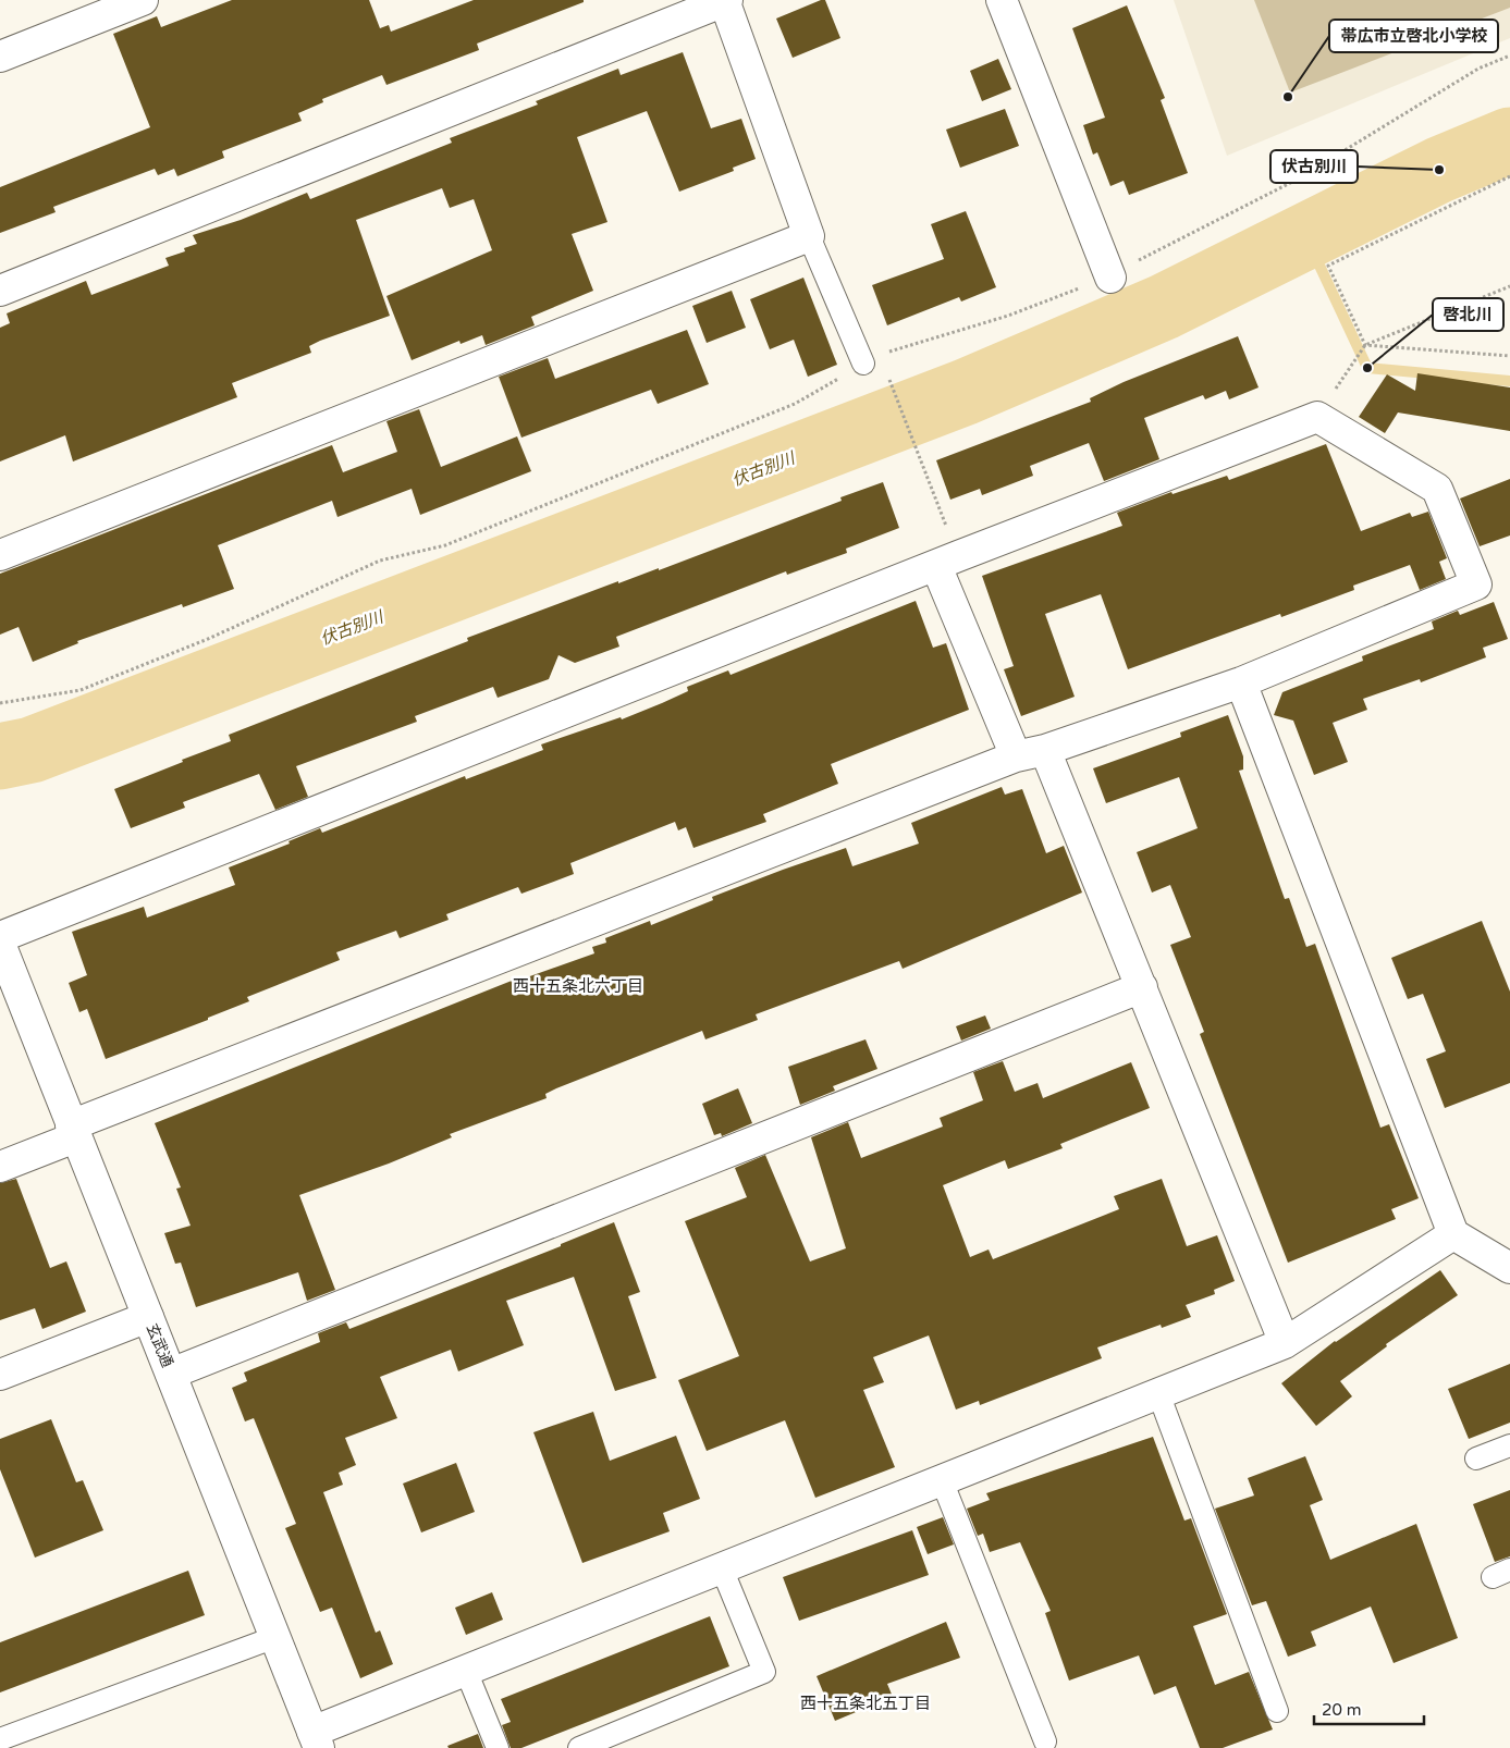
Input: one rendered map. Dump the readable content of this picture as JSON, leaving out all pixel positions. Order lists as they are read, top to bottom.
{
  "streets": {
    "street": ["玄武通"]
  },
  "districts": ["西十五条北六丁目", "西十五条北五丁目"],
  "water": ["伏古別川"],
  "places": ["帯広市立啓北小学校", "伏古別川", "啓北川"],
  "scale_bar": "20 m"
}
